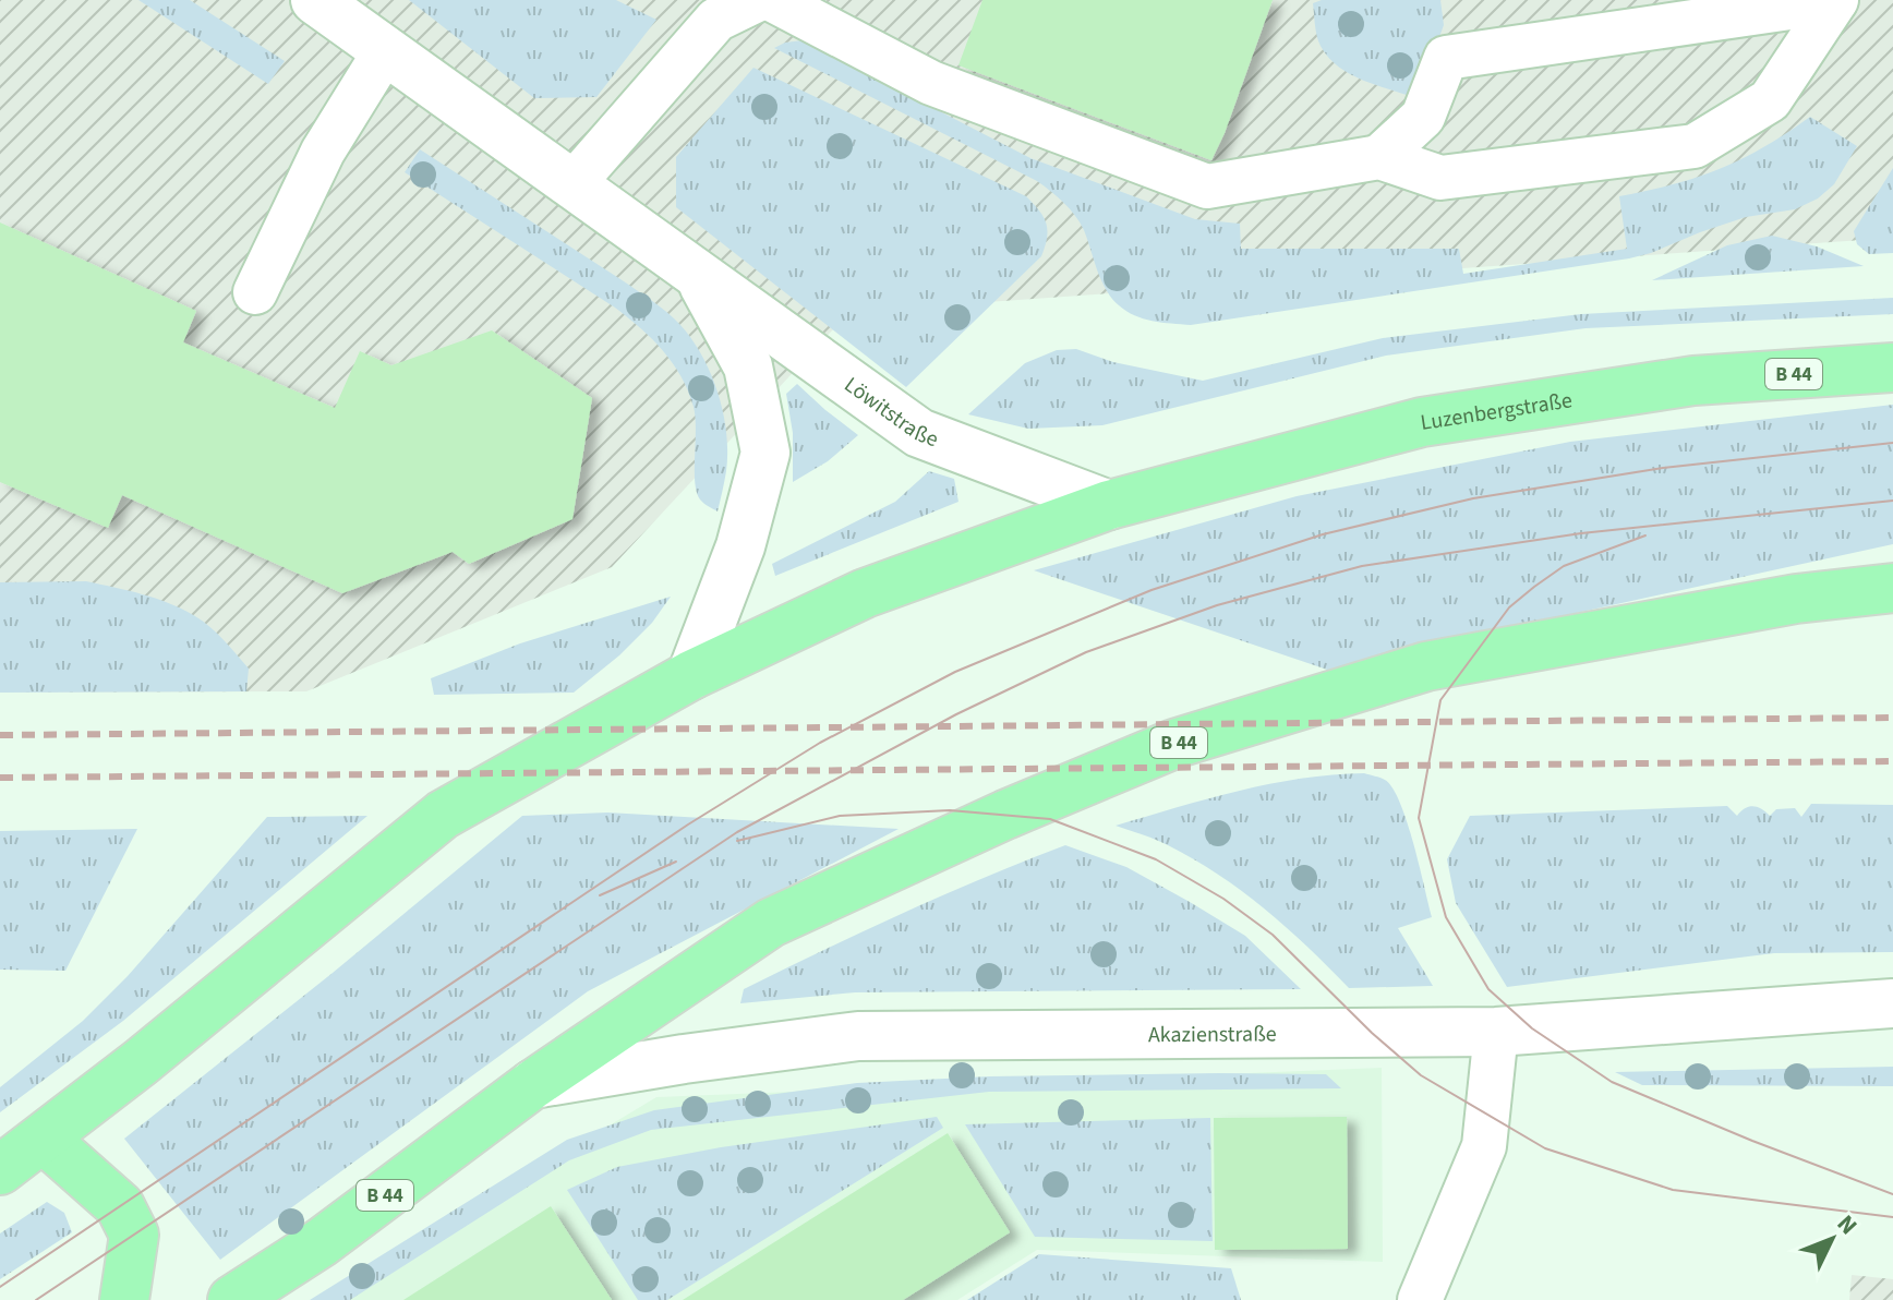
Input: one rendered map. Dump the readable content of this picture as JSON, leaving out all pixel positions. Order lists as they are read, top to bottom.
{
  "streets": {
    "main road": ["B 44", "Luzenbergstraße"],
    "street": ["Löwitstraße", "Akazienstraße"]
  },
  "crossings": [
    ["B 44", "Löwitstraße"],
    ["B 44", "Luzenbergstraße"],
    ["B 44", "Akazienstraße"],
    ["Löwitstraße", "Luzenbergstraße"]
  ],
  "north": "top right"
}
